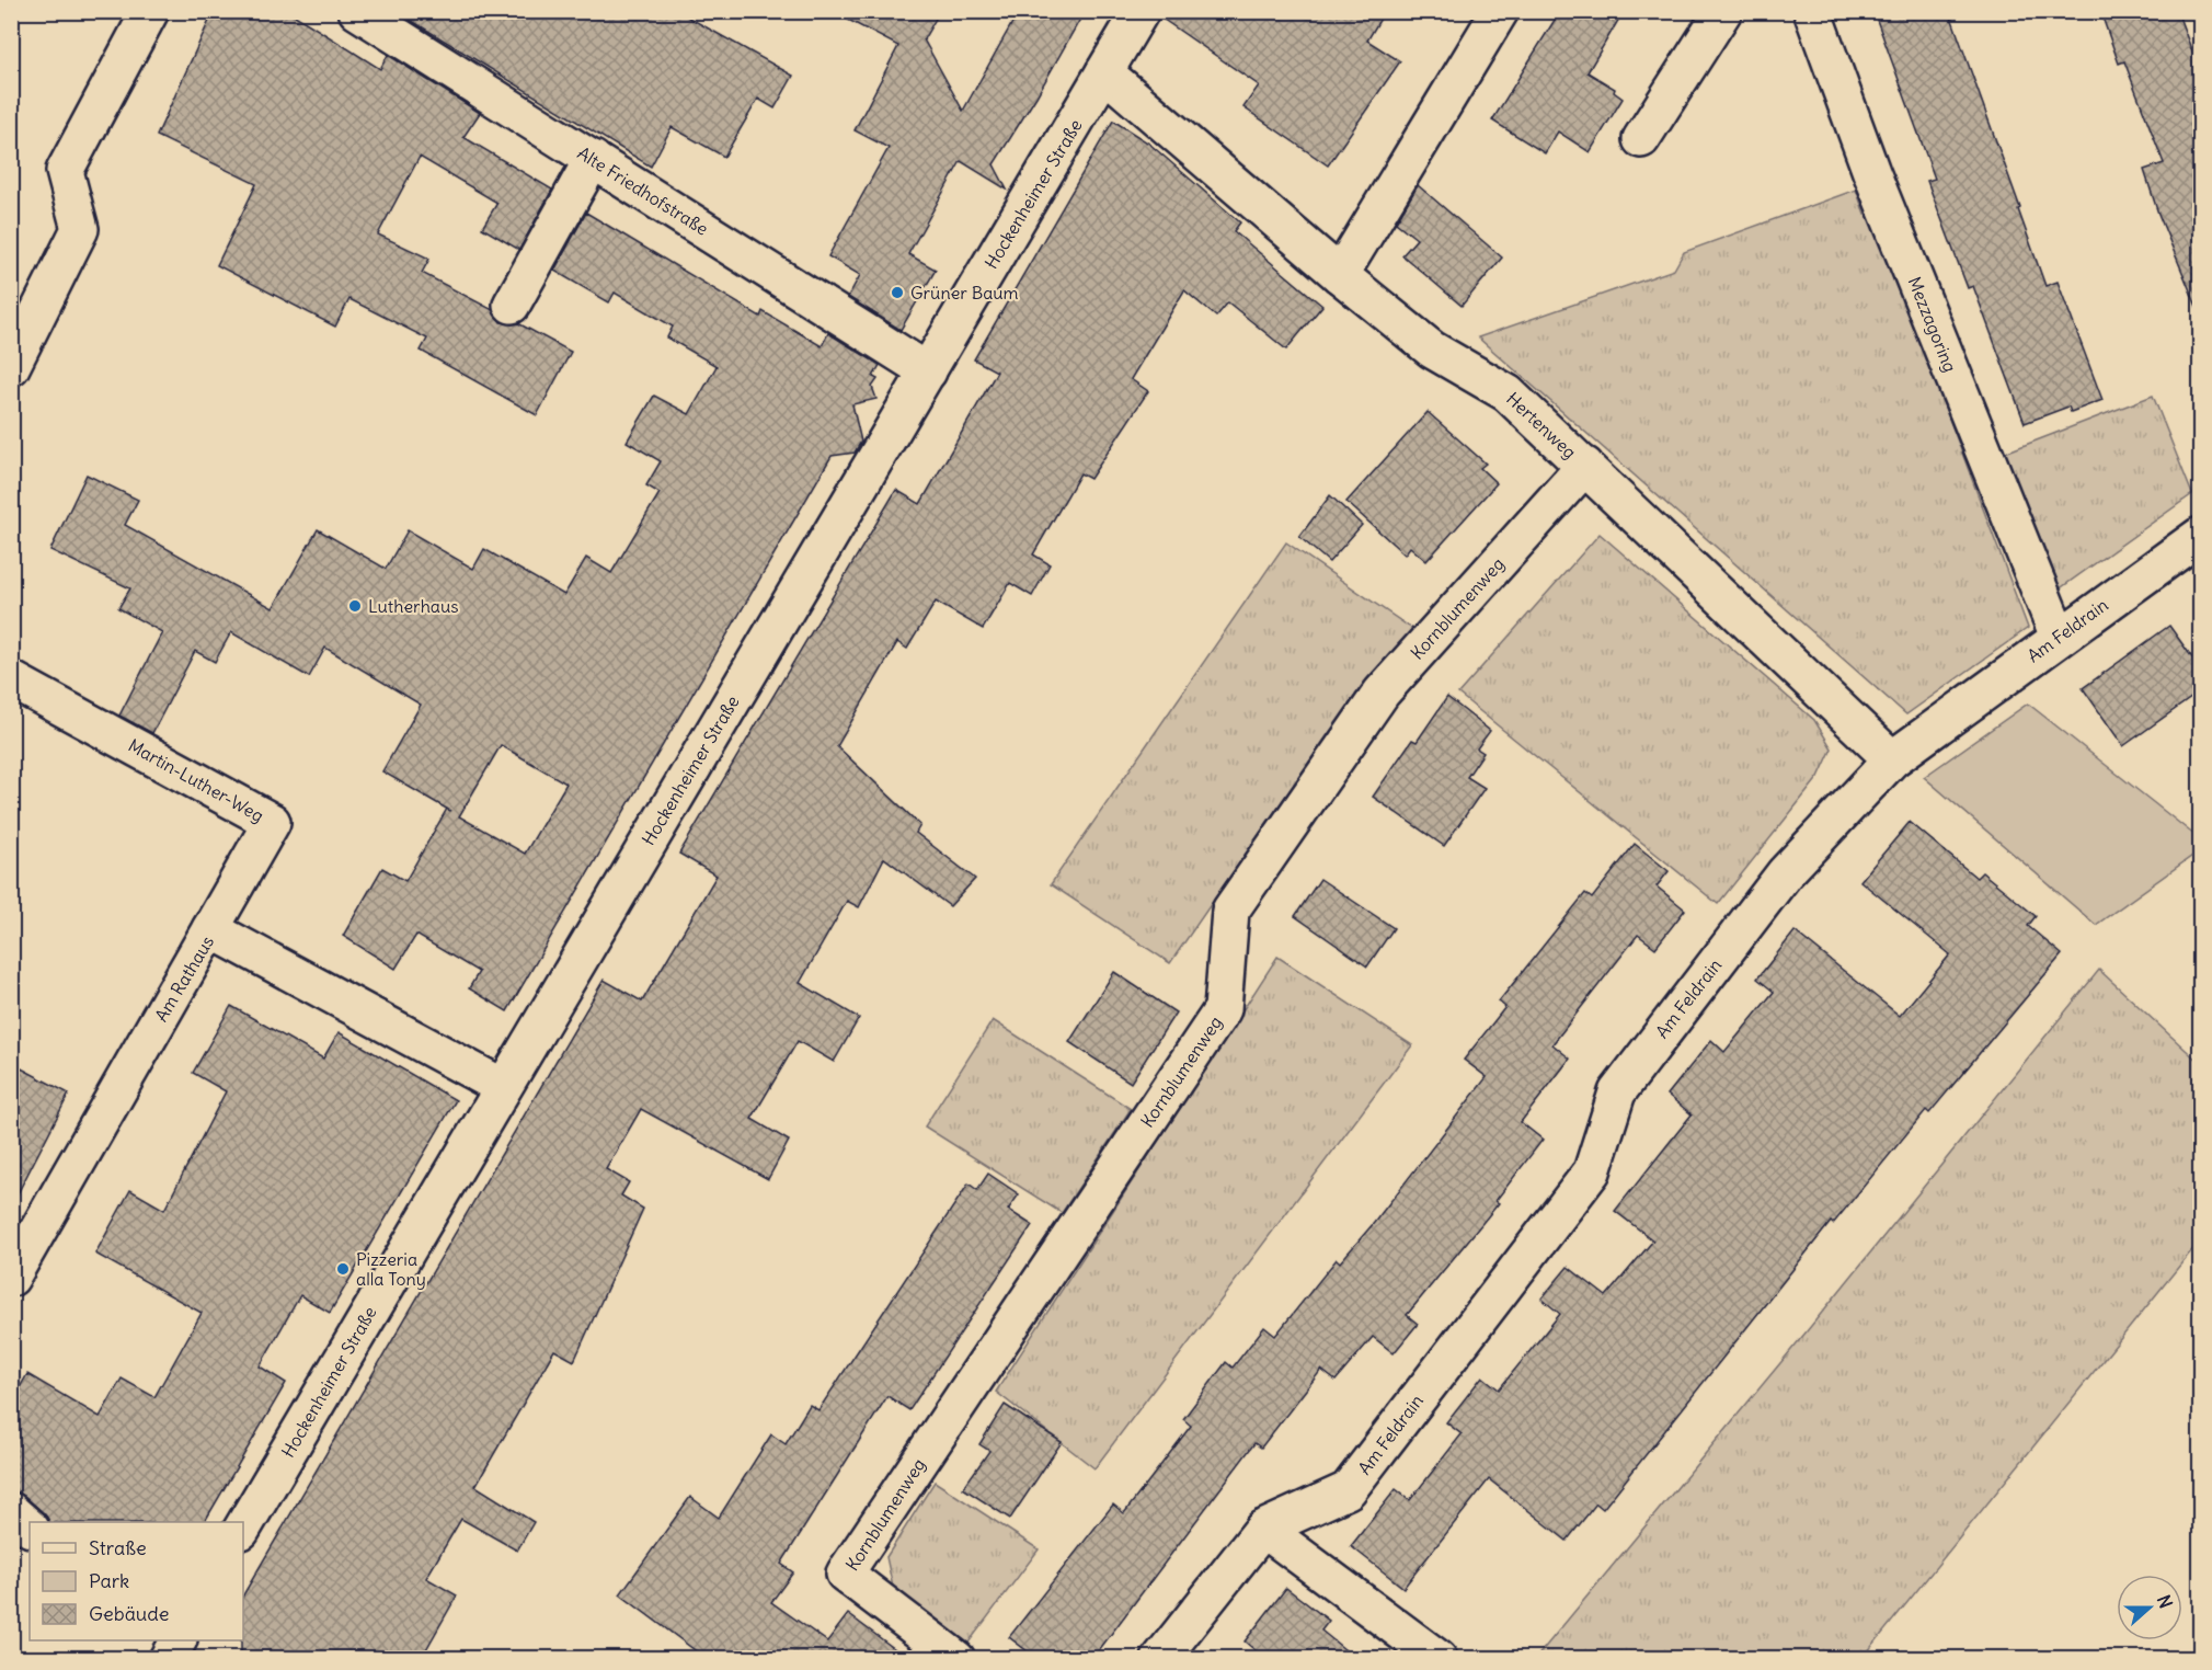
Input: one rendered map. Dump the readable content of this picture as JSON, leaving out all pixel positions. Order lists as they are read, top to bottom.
{
  "streets": {
    "street": [
      "Alte Friedhofstraße",
      "Hockenheimer Straße",
      "Mezzagoring",
      "Hertenweg",
      "Kornblumenweg",
      "Am Feldrain",
      "Martin-Luther-Weg",
      "Am Rathaus"
    ]
  },
  "crossings": [
    ["Alte Friedhofstraße", "Hockenheimer Straße"],
    ["Hockenheimer Straße", "Hertenweg"],
    ["Hockenheimer Straße", "Am Rathaus"],
    ["Mezzagoring", "Am Feldrain"],
    ["Hertenweg", "Kornblumenweg"],
    ["Hertenweg", "Am Feldrain"],
    ["Martin-Luther-Weg", "Am Rathaus"]
  ],
  "places": ["Grüner Baum", "Lutherhaus", "Pizzeria alla Tony"],
  "legend": ["Straße", "Park", "Gebäude"],
  "north": "right"
}
